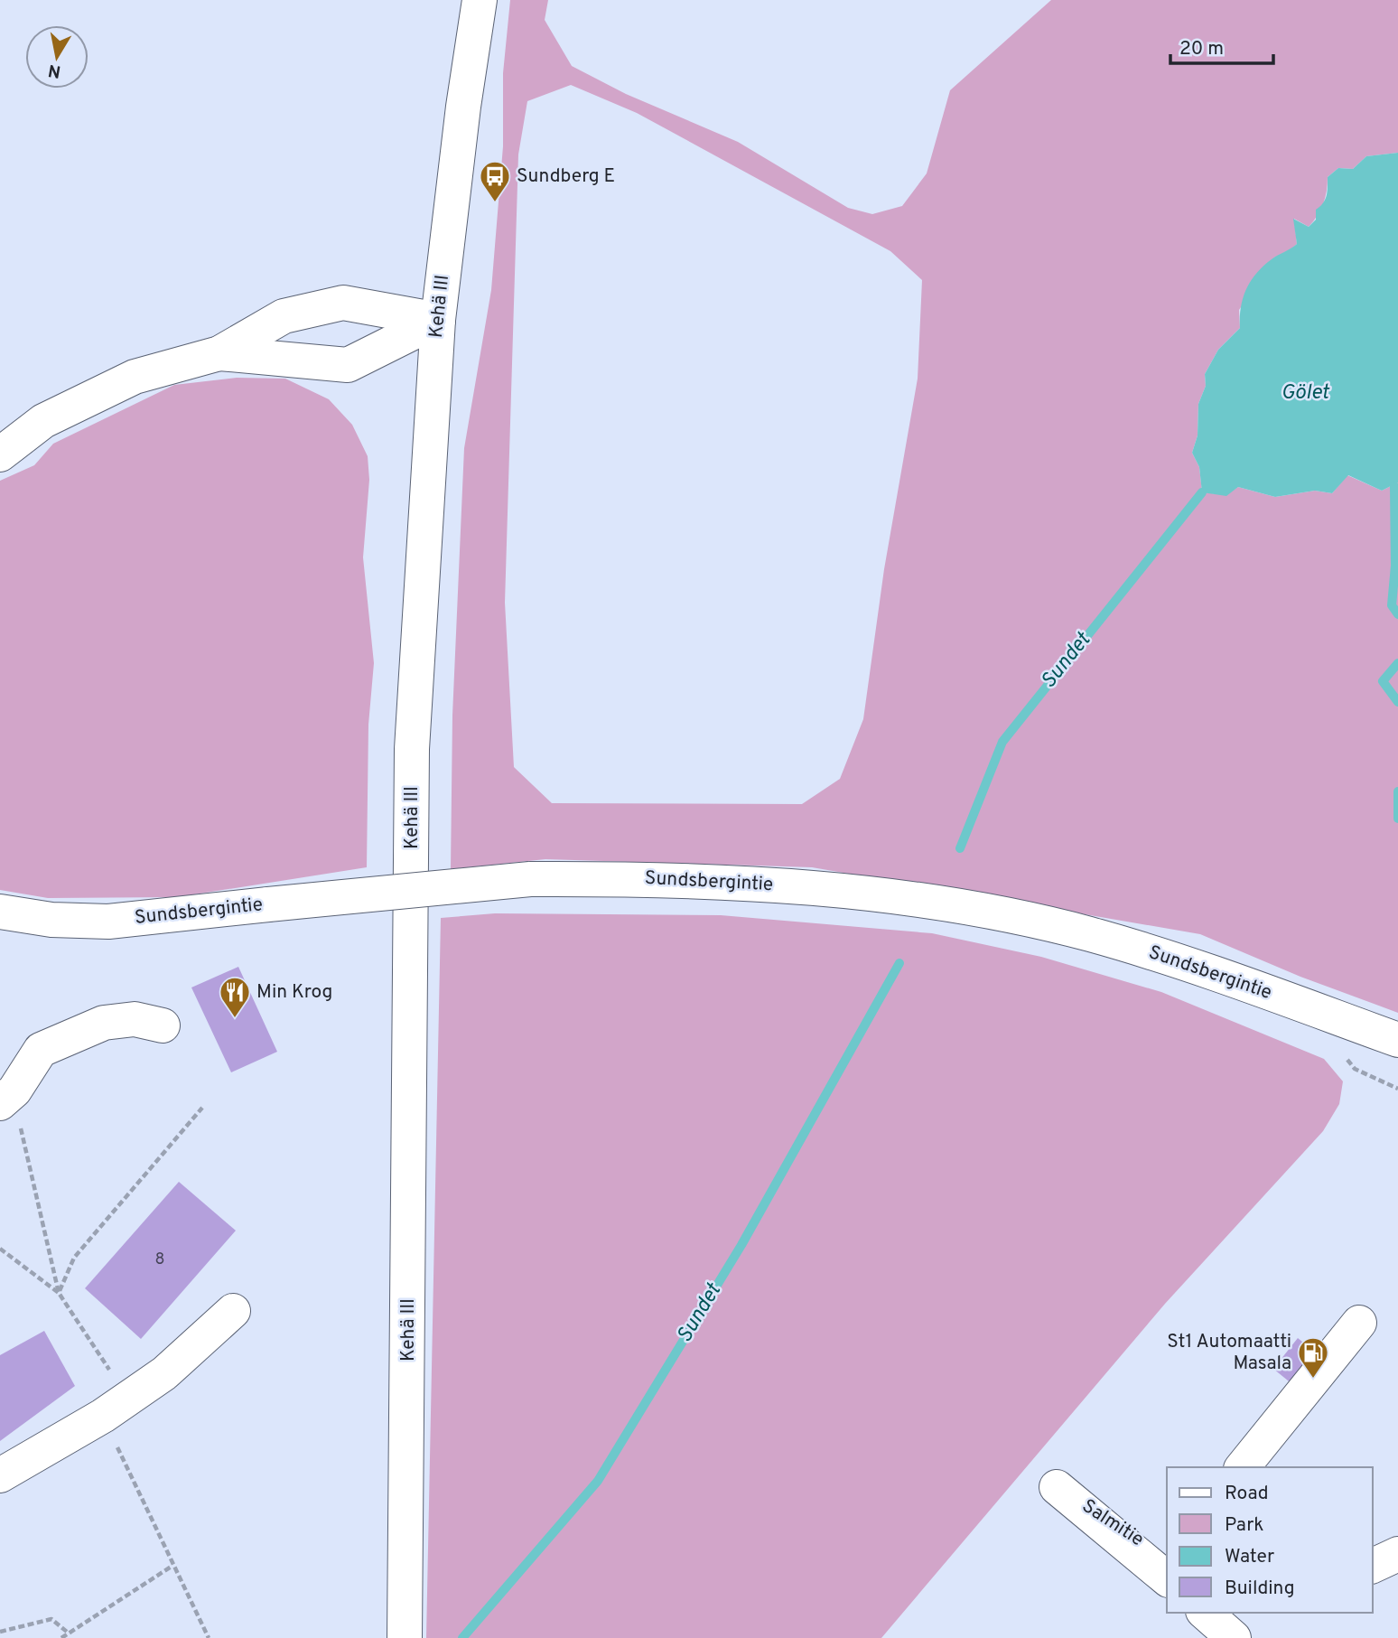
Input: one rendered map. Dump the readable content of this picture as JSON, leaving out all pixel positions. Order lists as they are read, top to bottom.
{
  "streets": {
    "main road": ["Kehä III", "Sundsbergintie", "Salmitie"]
  },
  "water": ["Gölet", "Sundet"],
  "places": {
    "bus stop": ["Sundberg E"],
    "restaurant": ["Min Krog"],
    "fuel station": ["St1 Automaatti Masala"]
  },
  "house_numbers": ["8"],
  "legend": [
    "Road",
    "Park",
    "Water",
    "Building"
  ],
  "scale_bar": "20 m",
  "north": "bottom"
}
